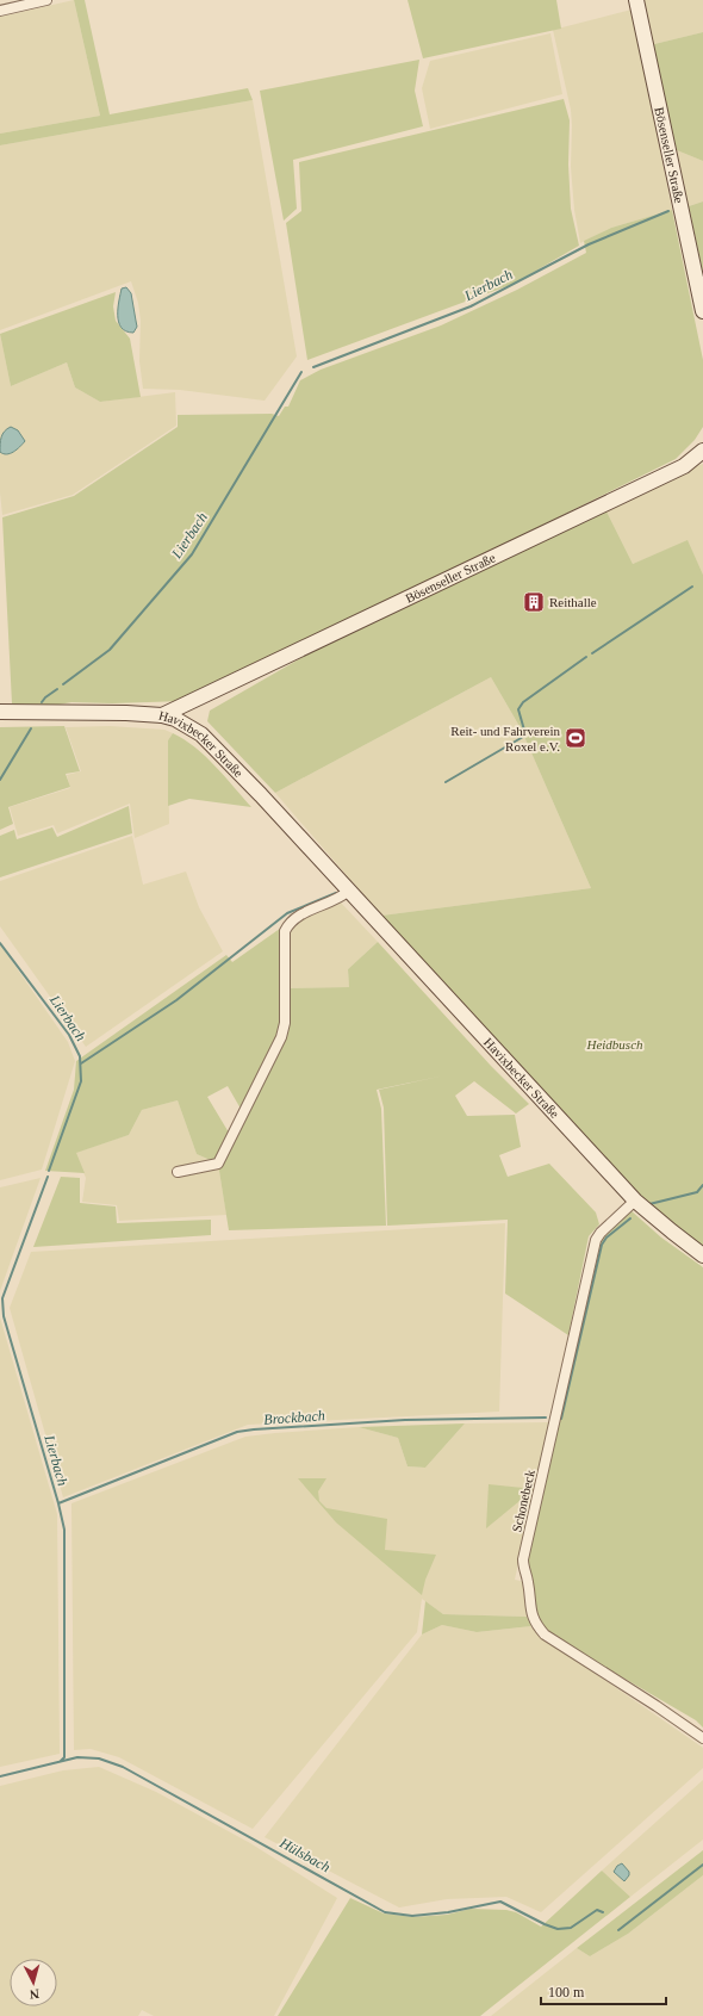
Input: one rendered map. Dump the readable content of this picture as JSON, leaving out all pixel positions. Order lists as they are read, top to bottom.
{
  "streets": {
    "street": ["Bösenseller Straße", "Havixbecker Straße", "Schonebeck"]
  },
  "crossings": [
    ["Bösenseller Straße", "Havixbecker Straße"],
    ["Havixbecker Straße", "Schonebeck"]
  ],
  "water": ["Lierbach", "Brockbach", "Hülsbach"],
  "parks": ["Heidbusch"],
  "places": {
    "building": ["Reithalle"],
    "sports": ["Reit- und Fahrverein Roxel e.V."]
  },
  "scale_bar": "100 m",
  "north": "bottom"
}
